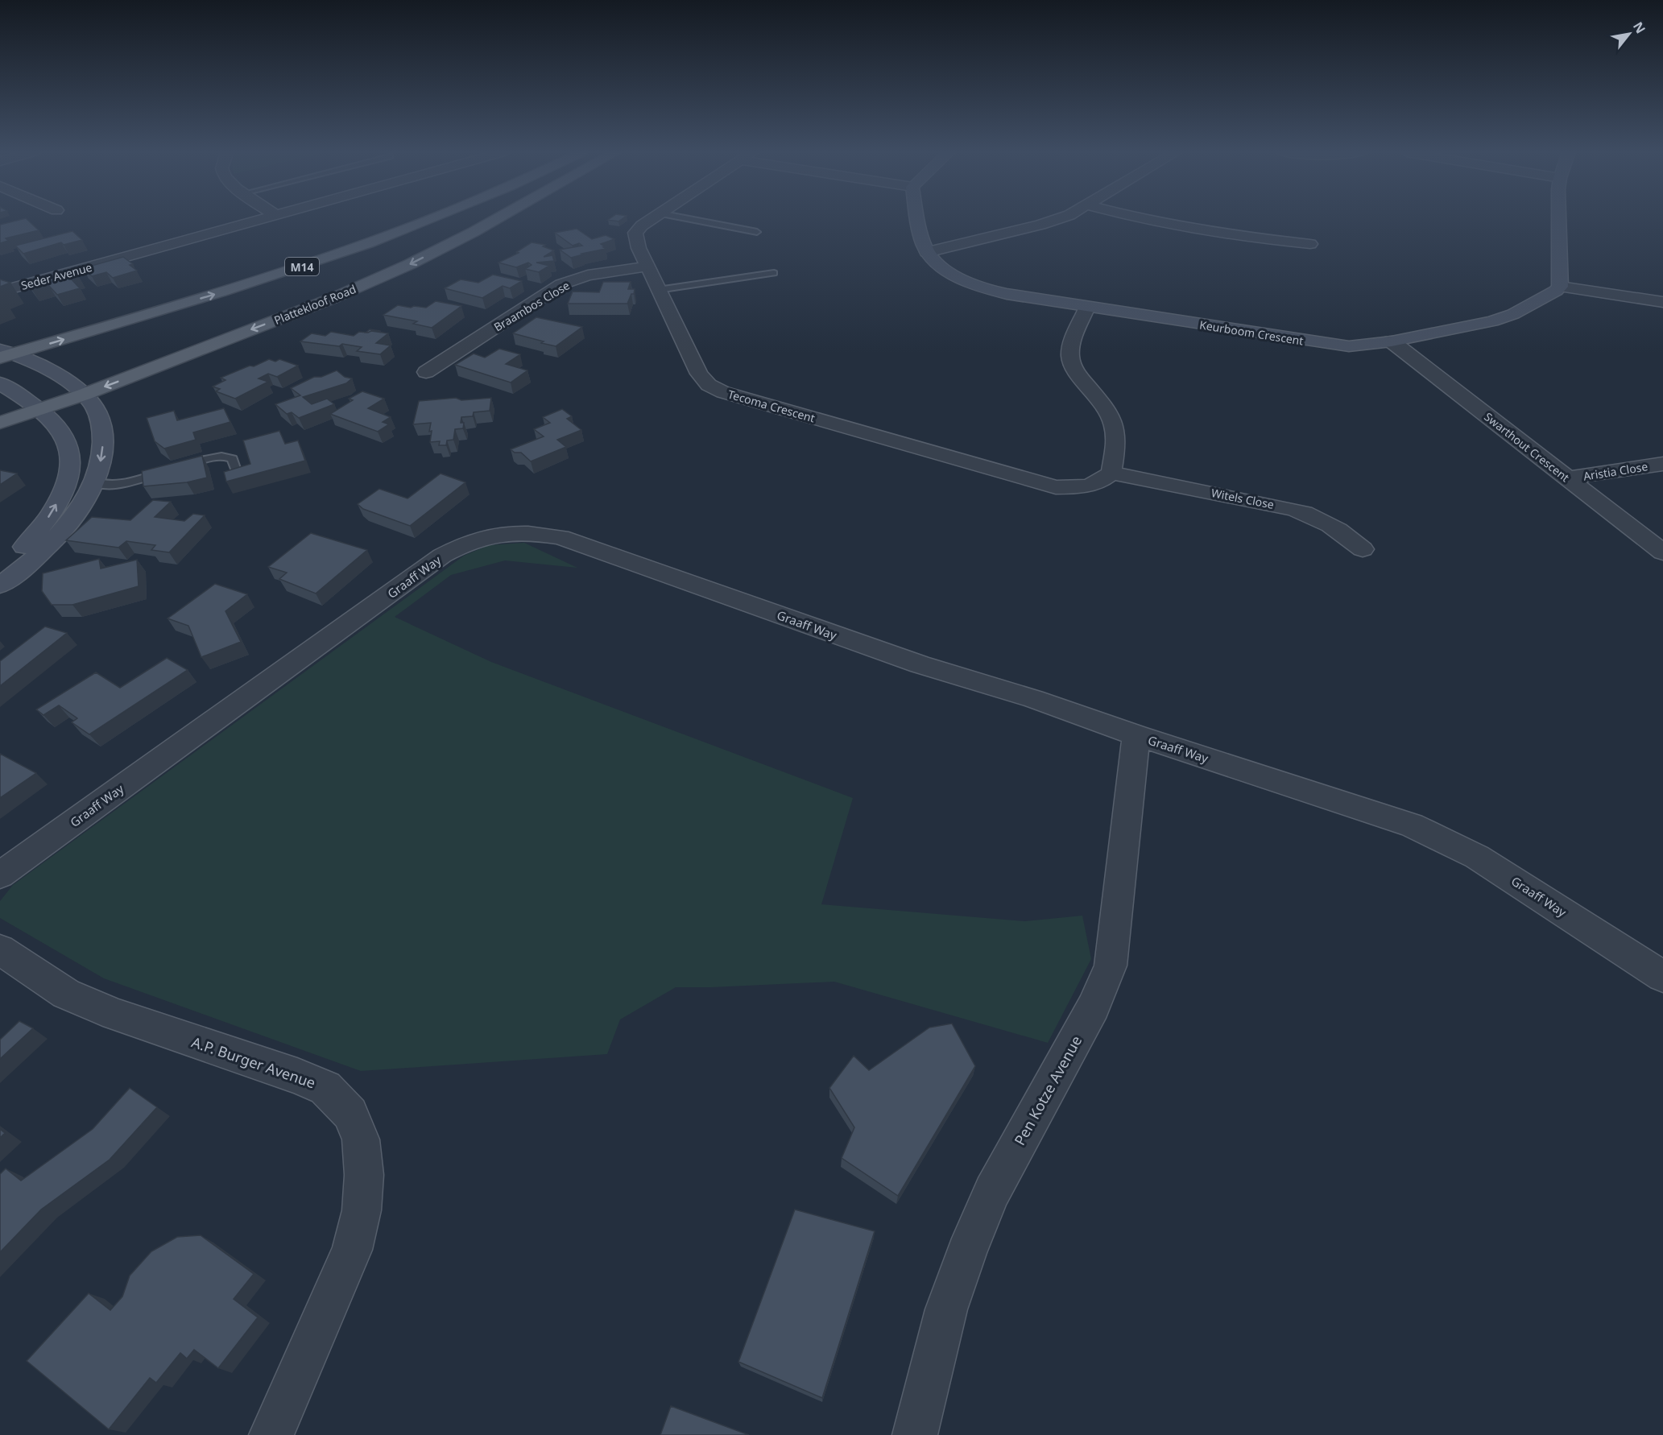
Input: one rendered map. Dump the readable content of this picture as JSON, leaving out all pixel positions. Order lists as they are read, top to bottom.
{
  "streets": {
    "main road": ["M14", "Plattekloof Road"],
    "street": [
      "Seder Avenue",
      "Braambos Close",
      "Keurboom Crescent",
      "Tecoma Crescent",
      "Swarthout Crescent",
      "Aristia Close",
      "Witels Close",
      "Graaff Way",
      "A.P. Burger Avenue",
      "Pen Kotze Avenue"
    ]
  },
  "crossings": [
    ["Braambos Close", "Tecoma Crescent"],
    ["Keurboom Crescent", "Swarthout Crescent"],
    ["Tecoma Crescent", "Witels Close"],
    ["Swarthout Crescent", "Aristia Close"],
    ["Graaff Way", "Pen Kotze Avenue"]
  ],
  "north": "top right"
}
